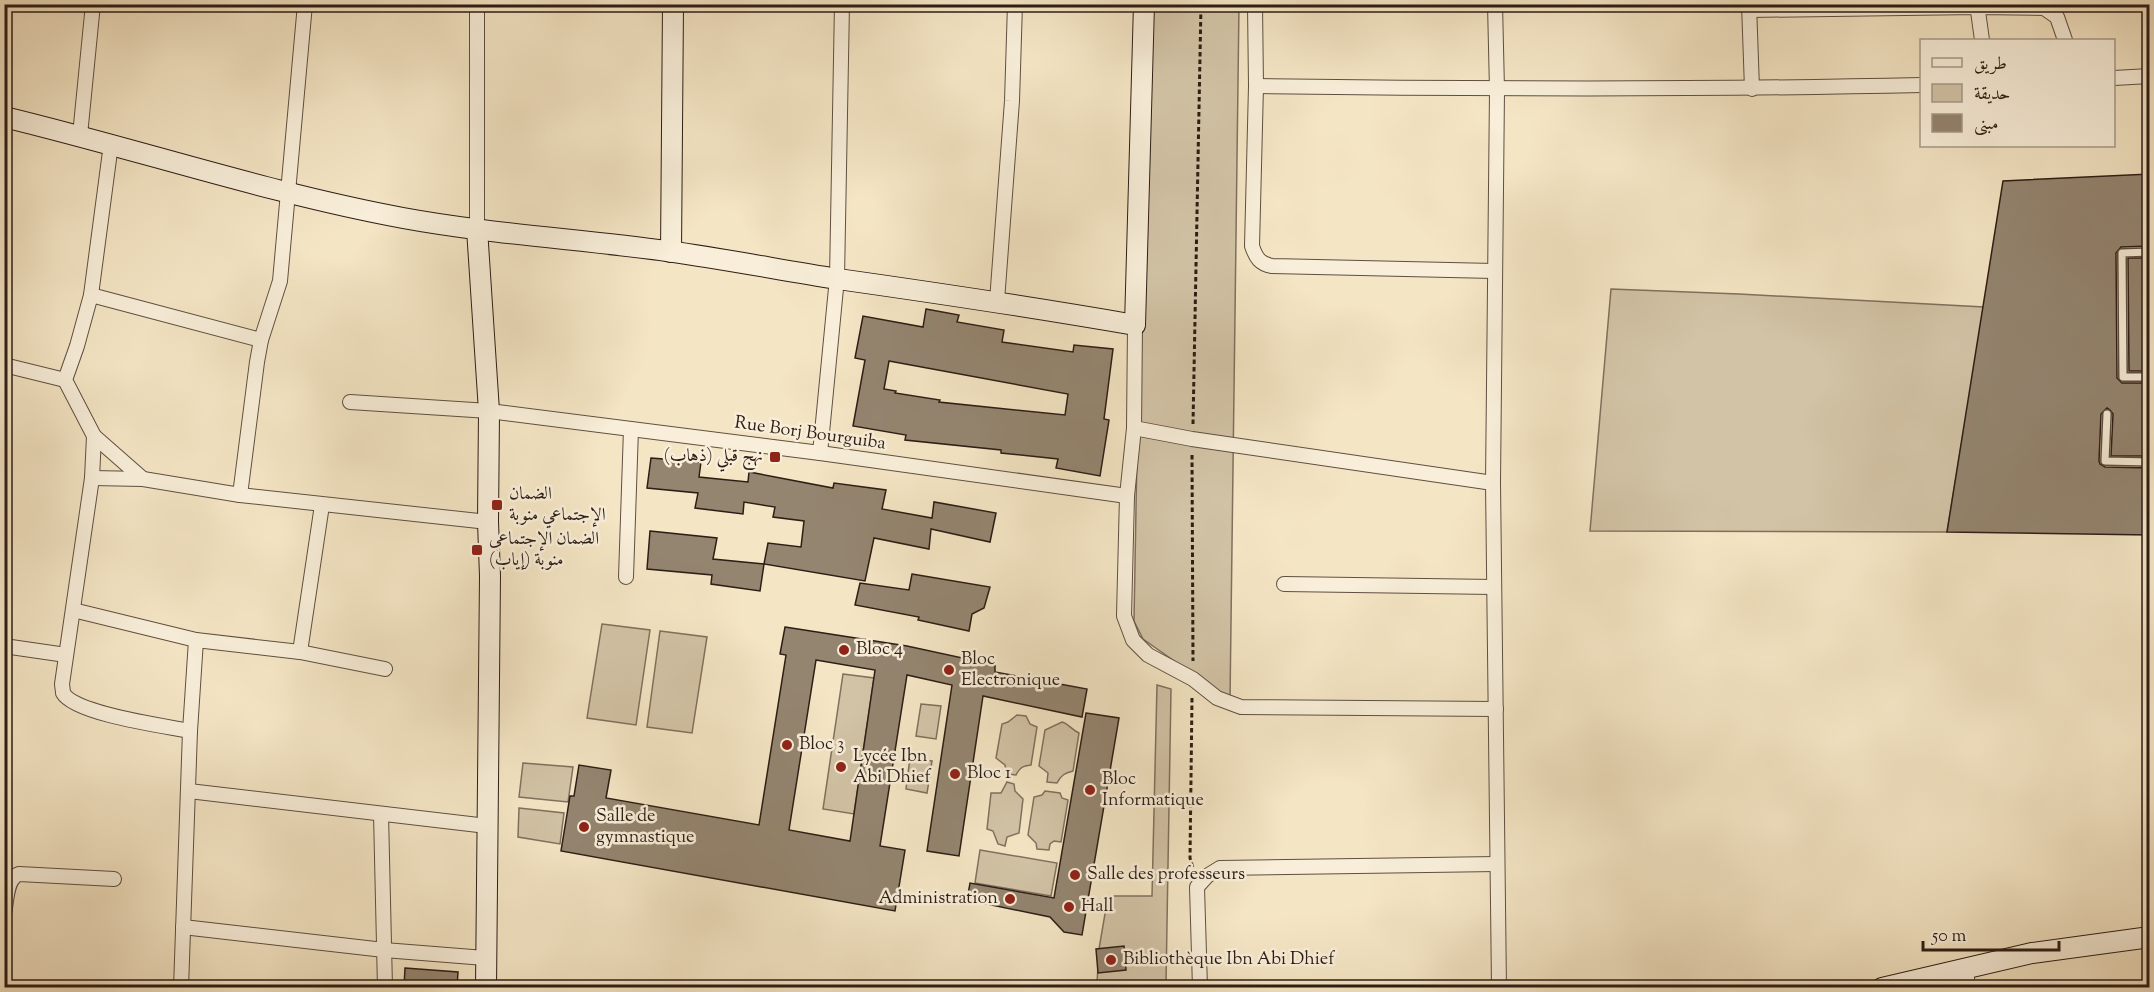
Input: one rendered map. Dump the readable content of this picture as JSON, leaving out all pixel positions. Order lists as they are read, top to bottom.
{
  "streets": {
    "street": ["Rue Borj Bourguiba"]
  },
  "places": {
    "transit": ["نهج قبلي (ذهاب)", "الضمان الإجتماعي منوبة", "الضمان الإجتماعي منوبة (إياب)"],
    "other": [
      "Bloc 4",
      "Bloc Electronique",
      "Bloc 3",
      "Lycée Ibn Abi Dhief",
      "Bloc 1",
      "Bloc Informatique",
      "Salle de gymnastique",
      "Salle des professeurs",
      "Administration",
      "Hall",
      "Bibliothèque Ibn Abi Dhief"
    ]
  },
  "legend": ["طريق", "حديقة", "مبنى"],
  "scale_bar": "50 m"
}
